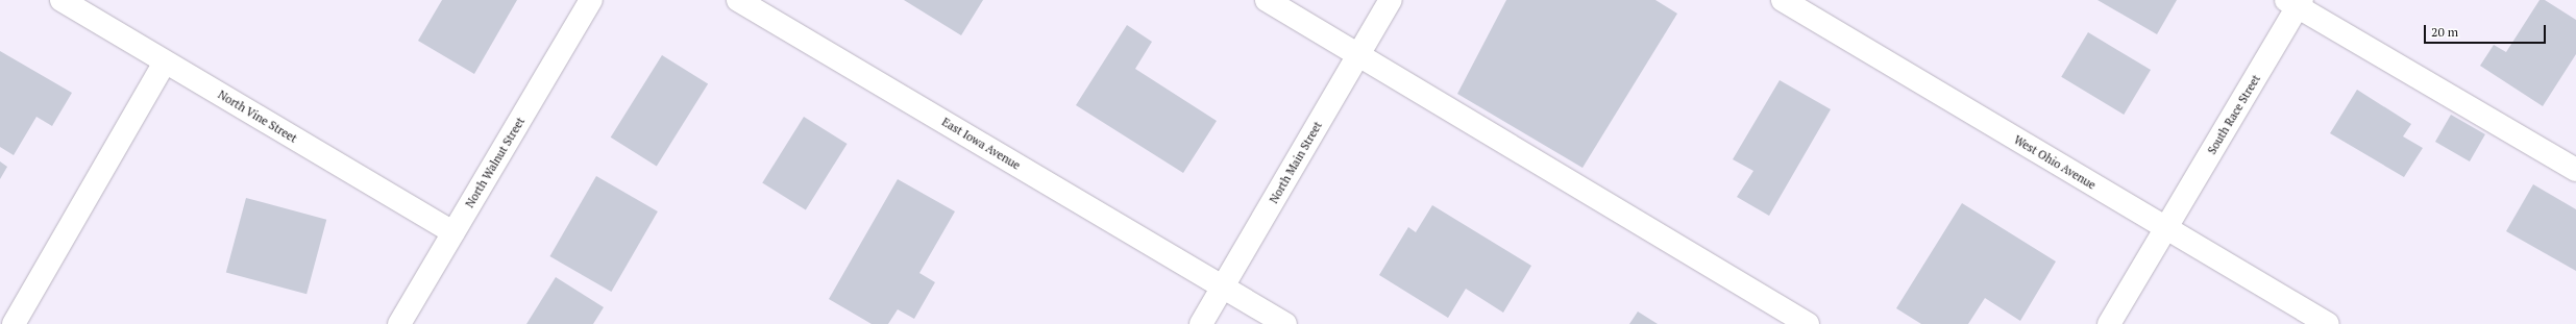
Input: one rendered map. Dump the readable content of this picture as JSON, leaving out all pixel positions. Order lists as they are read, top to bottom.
{
  "streets": {
    "street": [
      "South Race Street",
      "North Vine Street",
      "East Iowa Avenue",
      "North Walnut Street",
      "North Main Street",
      "West Ohio Avenue"
    ]
  },
  "crossings": [
    ["South Race Street", "West Ohio Avenue"],
    ["North Vine Street", "North Walnut Street"],
    ["East Iowa Avenue", "North Main Street"]
  ],
  "scale_bar": "20 m"
}
